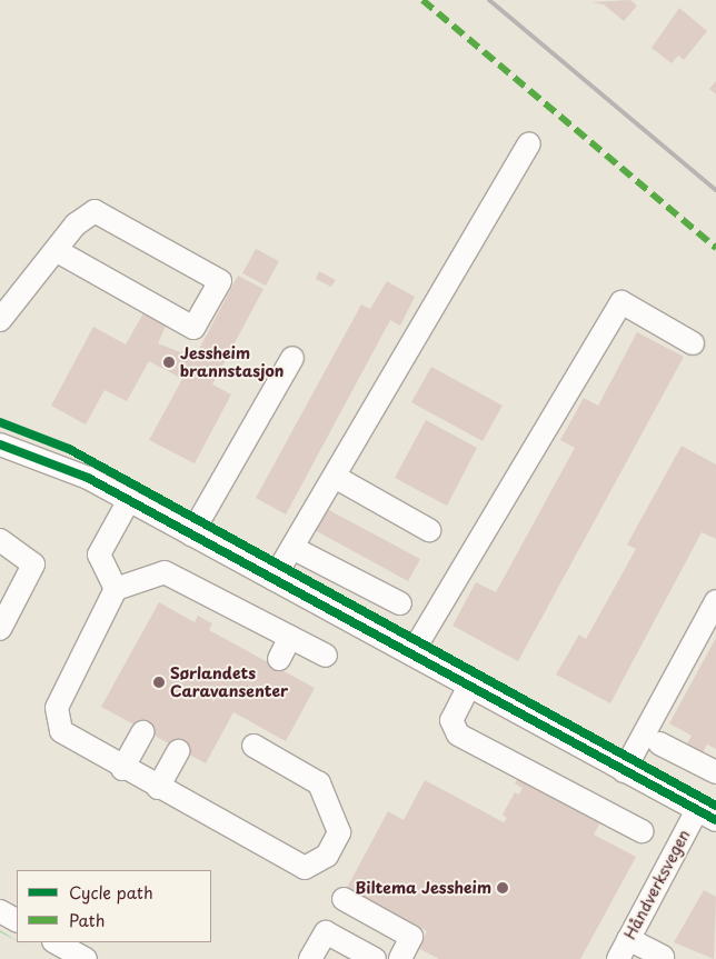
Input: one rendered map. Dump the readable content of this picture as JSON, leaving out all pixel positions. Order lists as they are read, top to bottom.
{
  "streets": {
    "street": ["Håndverksvegen"]
  },
  "places": ["Jessheim brannstasjon", "Sørlandets Caravansenter", "Biltema Jessheim"],
  "legend": ["Cycle path", "Path"]
}
